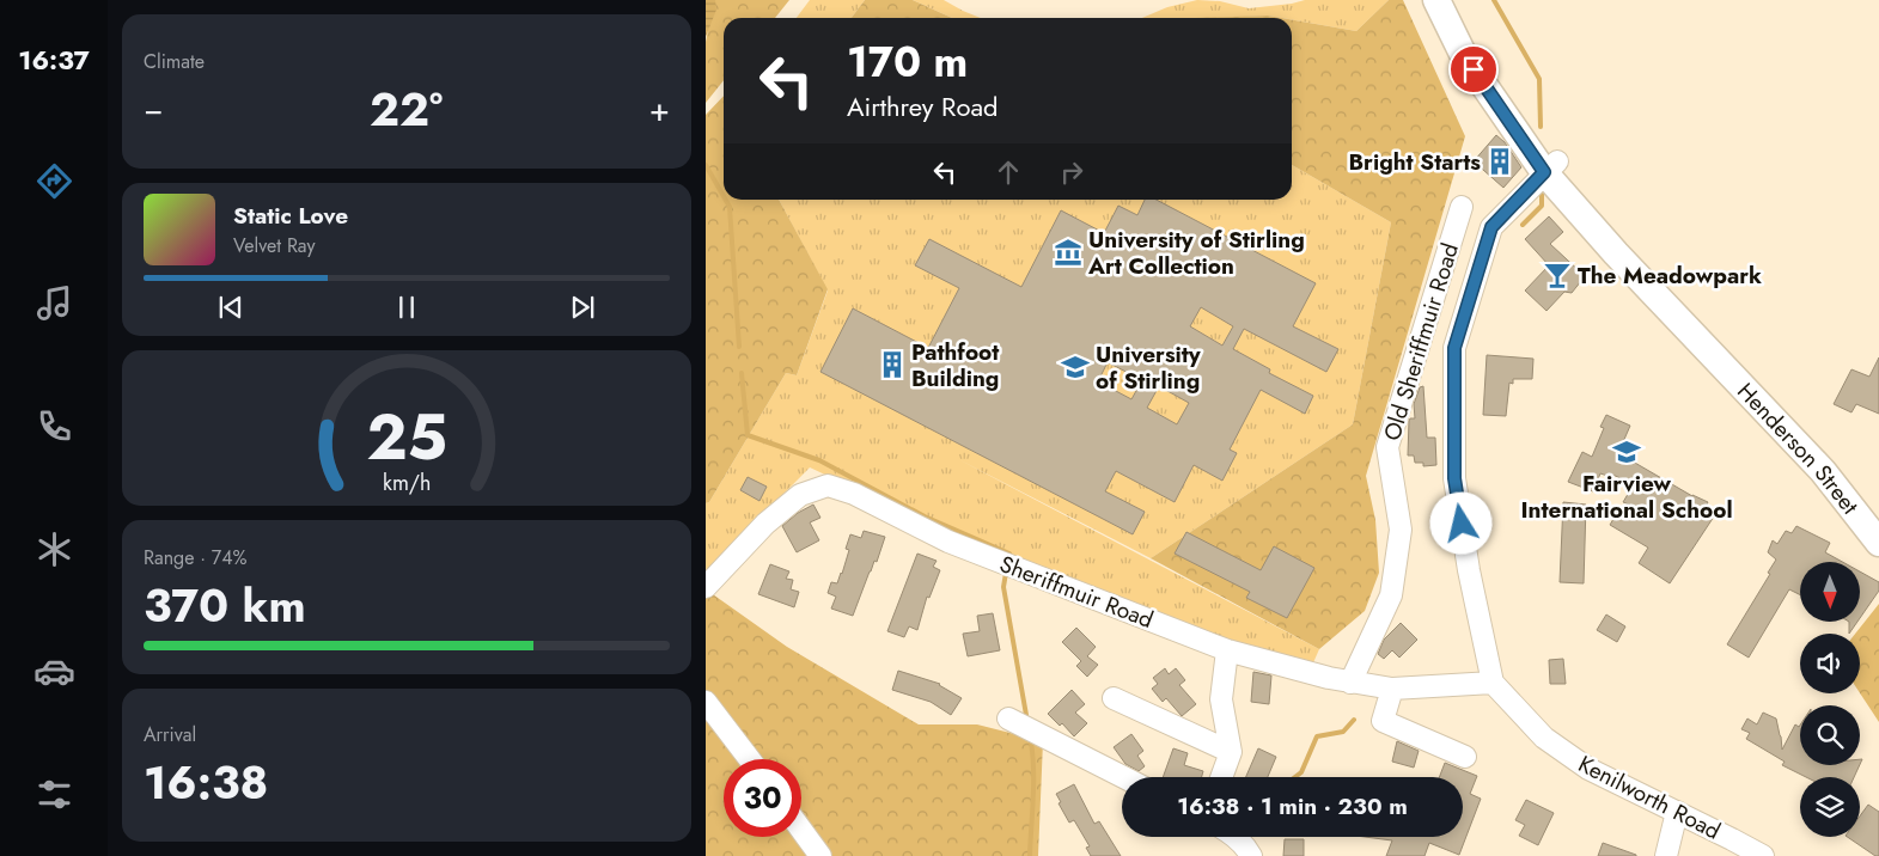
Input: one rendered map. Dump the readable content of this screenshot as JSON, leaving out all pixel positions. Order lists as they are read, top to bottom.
{
  "streets": {
    "main road": ["Henderson Street"],
    "street": ["Old Sheriffmuir Road", "Sheriffmuir Road", "Kenilworth Road"]
  },
  "crossings": [
    ["Old Sheriffmuir Road", "Sheriffmuir Road"],
    ["Sheriffmuir Road", "Kenilworth Road"]
  ],
  "places": {
    "building": ["Bright Starts", "Pathfoot Building"],
    "museum": ["University of Stirling Art Collection"],
    "bar": ["The Meadowpark"],
    "school or university": ["University of Stirling", "Fairview International School"]
  },
  "north": "bottom",
  "page": {
    "tabs": "16:37",
    "tile": [
      "Climate",
      ["Range · 74%", "370 km"],
      ["Arrival", "16:38"]
    ],
    "turn": ["170 m", "Airthrey Road"],
    "heat": ["−", "22°", "+"],
    "song": ["Static Love", "Velvet Ray"],
    "limit": "30",
    "trip": "16:38 · 1 min · 230 m",
    "gauge": ["25", "km/h"]
  }
}
